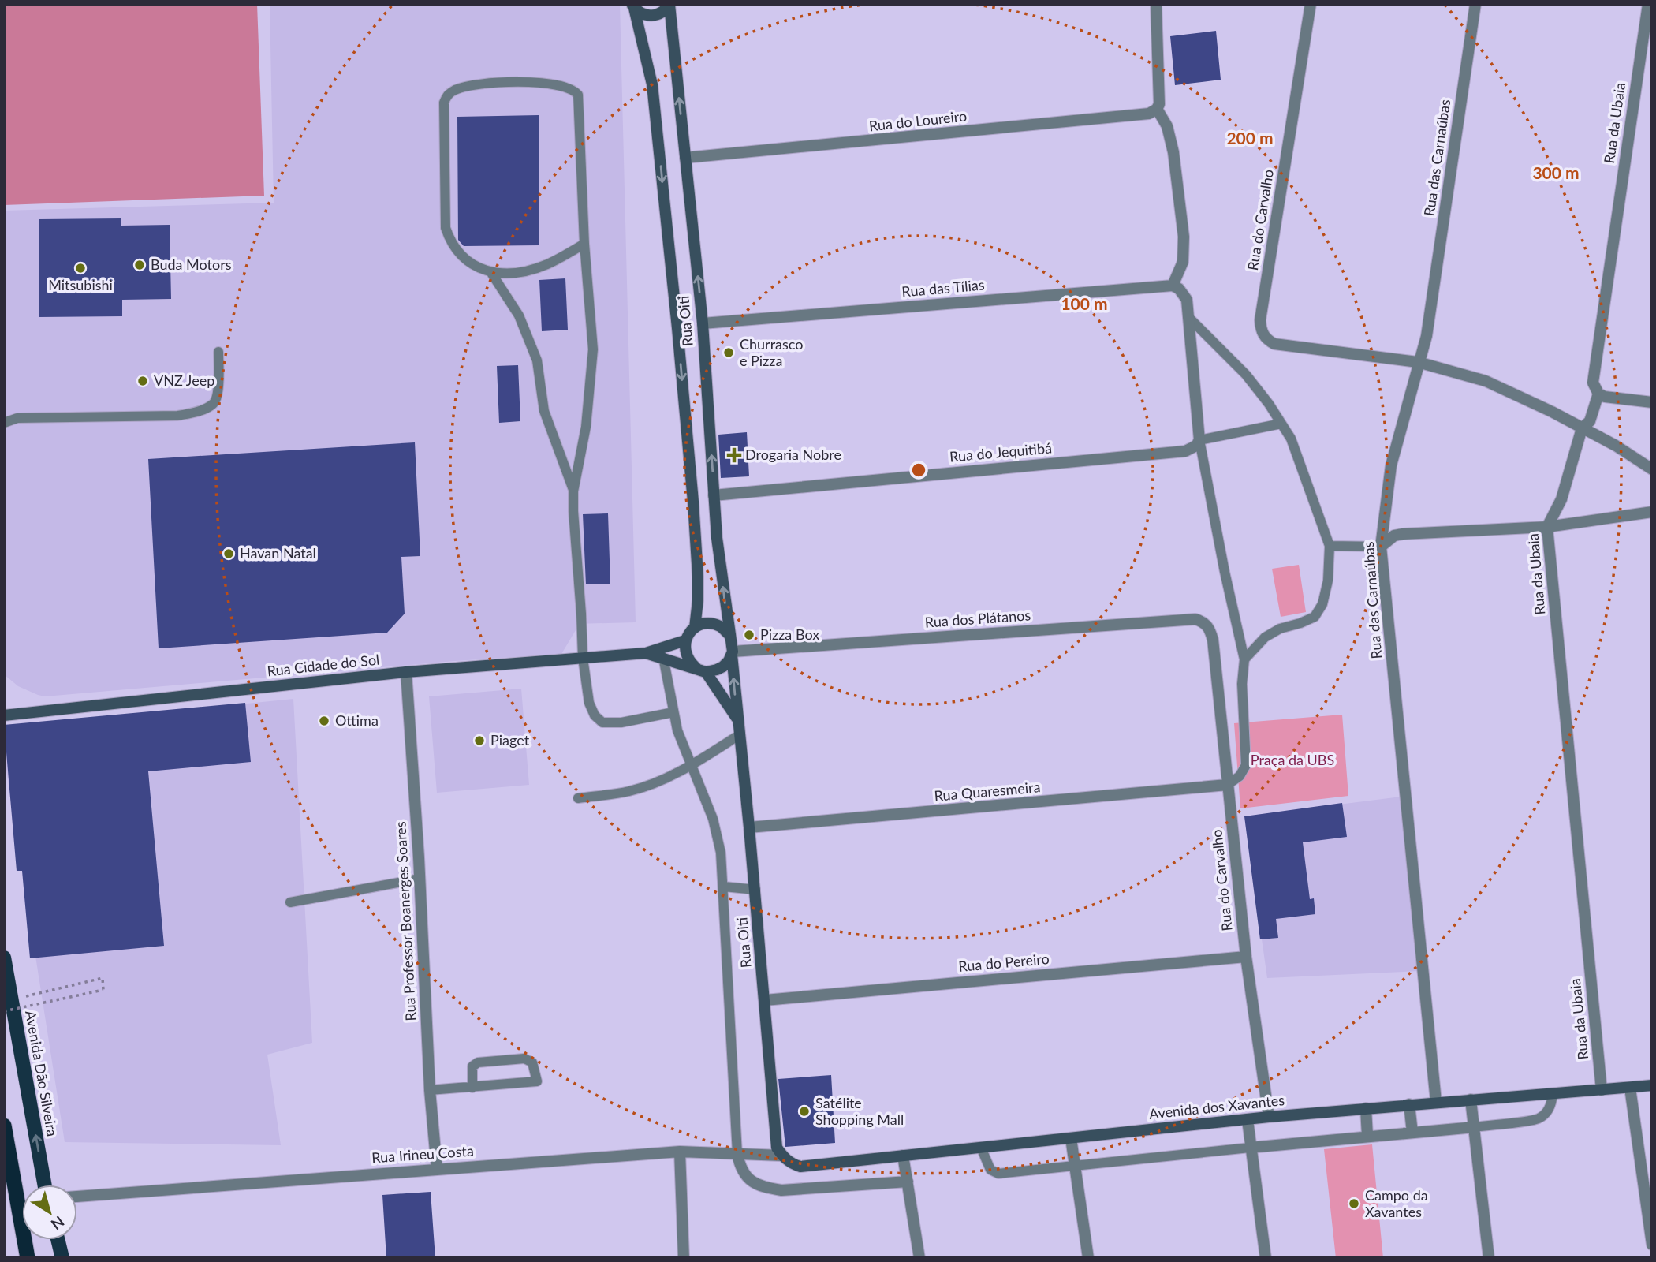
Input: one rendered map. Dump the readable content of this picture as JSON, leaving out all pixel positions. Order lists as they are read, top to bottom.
{
  "streets": {
    "main road": [
      "Rua Oiti",
      "Rua Cidade do Sol",
      "Avenida Dão Silveira",
      "Avenida dos Xavantes"
    ],
    "street": [
      "Rua do Loureiro",
      "Rua da Ubaia",
      "Rua das Carnaúbas",
      "Rua do Carvalho",
      "Rua das Tílias",
      "Rua do Jequitibá",
      "Rua dos Plátanos",
      "Rua Quaresmeira",
      "Rua Professor Boanerges Soares",
      "Rua do Pereiro",
      "Rua Irineu Costa"
    ]
  },
  "crossings": [
    ["Rua do Loureiro", "Rua Oiti"],
    ["Rua da Ubaia", "Avenida dos Xavantes"],
    ["Rua das Carnaúbas", "Rua do Carvalho"],
    ["Rua das Carnaúbas", "Avenida dos Xavantes"],
    ["Rua do Carvalho", "Rua dos Plátanos"],
    ["Rua do Carvalho", "Rua Quaresmeira"],
    ["Rua do Carvalho", "Rua do Pereiro"],
    ["Rua do Carvalho", "Avenida dos Xavantes"],
    ["Rua das Tílias", "Rua Oiti"],
    ["Rua Oiti", "Rua do Jequitibá"],
    ["Rua Oiti", "Rua dos Plátanos"],
    ["Rua Oiti", "Rua Cidade do Sol"],
    ["Rua Oiti", "Rua Quaresmeira"],
    ["Rua Oiti", "Rua do Pereiro"],
    ["Rua Oiti", "Avenida dos Xavantes"],
    ["Rua Oiti", "Rua Irineu Costa"],
    ["Rua dos Plátanos", "Rua Cidade do Sol"],
    ["Rua Cidade do Sol", "Rua Professor Boanerges Soares"],
    ["Rua Professor Boanerges Soares", "Rua Irineu Costa"],
    ["Avenida dos Xavantes", "Rua Irineu Costa"]
  ],
  "one_way": ["Avenida Dão Silveira"],
  "parks": ["Praça da UBS"],
  "places": {
    "other": [
      "Buda Motors",
      "Mitsubishi",
      "Churrasco e Pizza",
      "VNZ Jeep",
      "Havan Natal",
      "Pizza Box",
      "Ottima",
      "Piaget",
      "Satélite Shopping Mall",
      "Campo da Xavantes"
    ],
    "health": ["Drogaria Nobre"]
  },
  "north": "bottom right",
  "rings": ["200 m", "300 m", "100 m"]
}
